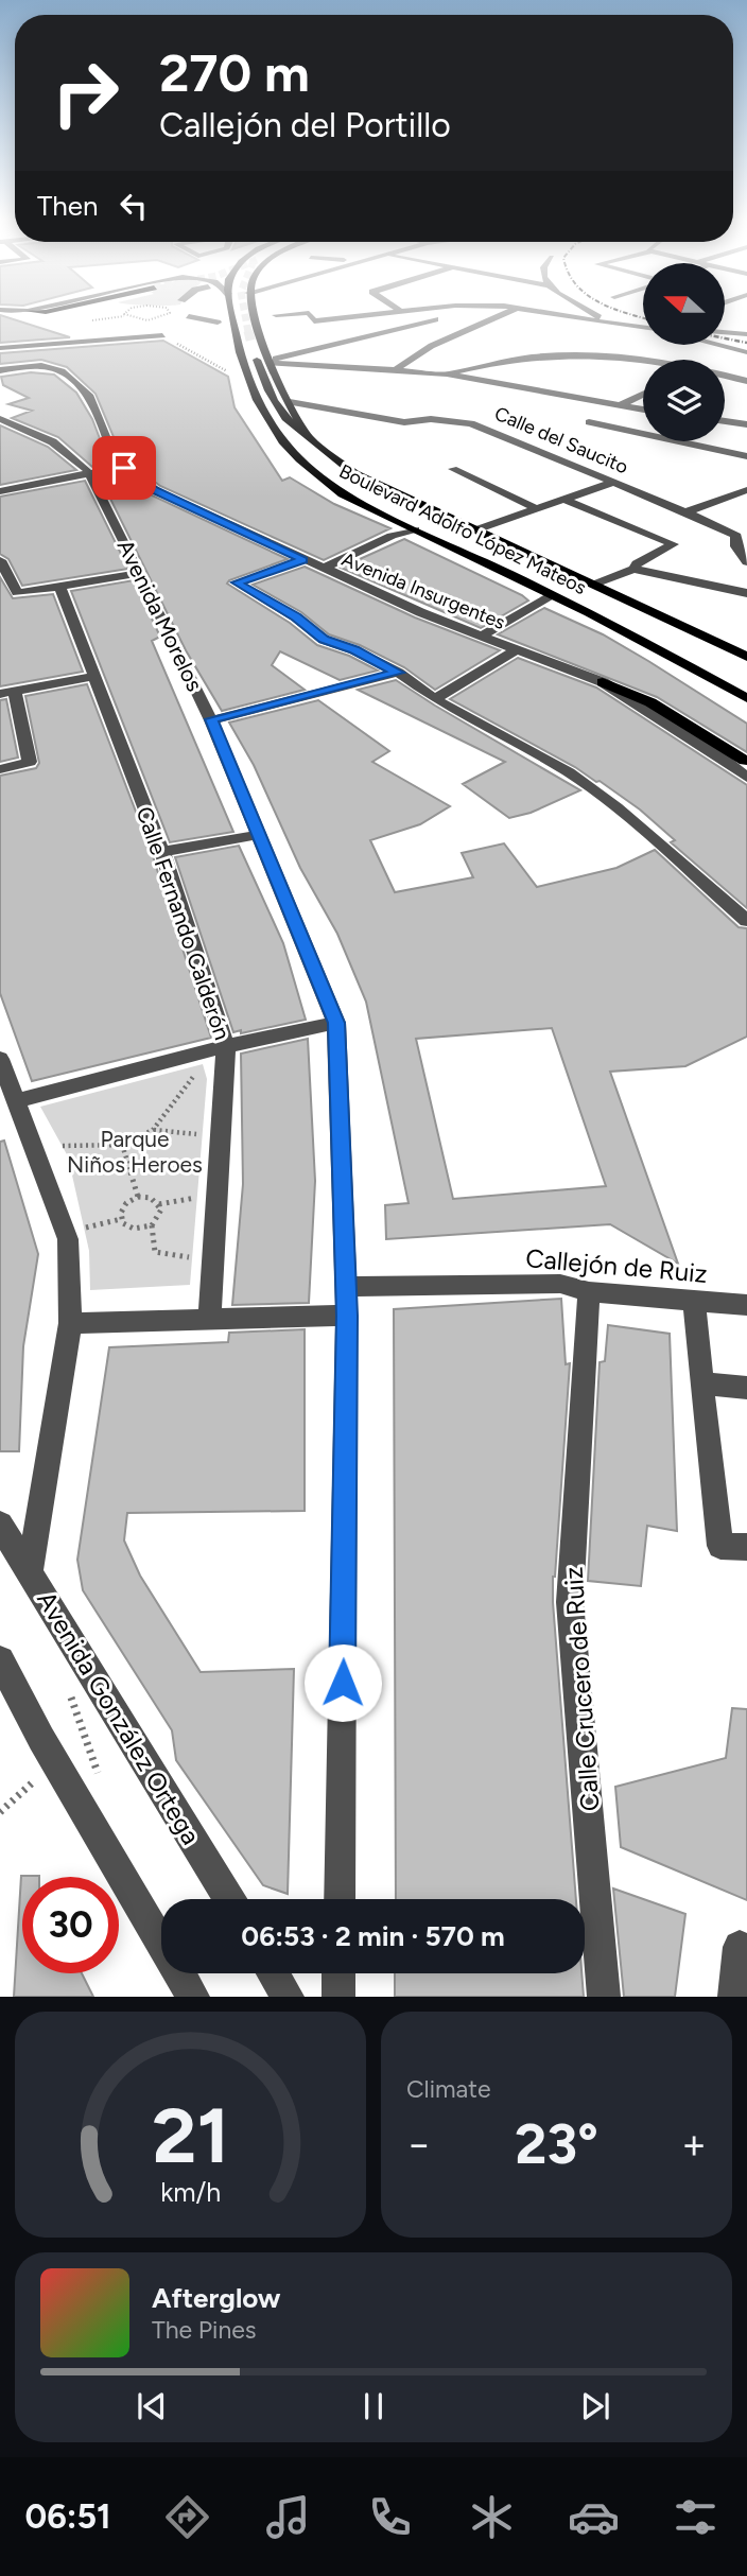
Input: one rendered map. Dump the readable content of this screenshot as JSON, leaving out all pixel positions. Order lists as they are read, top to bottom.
{
  "streets": {
    "main road": ["Boulevard Adolfo López Mateos"],
    "street": [
      "Calle del Saucito",
      "Avenida Insurgentes",
      "Avenida Morelos",
      "Calle Fernando Calderón",
      "Callejón de Ruiz",
      "Calle Crucero de Ruiz",
      "Avenida González Ortega"
    ]
  },
  "crossings": [
    ["Calle del Saucito", "Boulevard Adolfo López Mateos"],
    ["Avenida Morelos", "Callejón de Ruiz"],
    ["Callejón de Ruiz", "Calle Crucero de Ruiz"]
  ],
  "parks": ["Parque Niños Heroes"],
  "north": "left",
  "page": {
    "turn": ["270 m", "Callejón del Portillo"],
    "then": "Then",
    "limit": "30",
    "trip": "06:53 · 2 min · 570 m",
    "tile": "Climate",
    "heat": ["−", "23°", "+"],
    "song": ["Afterglow", "The Pines"],
    "tabs": "06:51",
    "gauge": ["21", "km/h"]
  }
}
